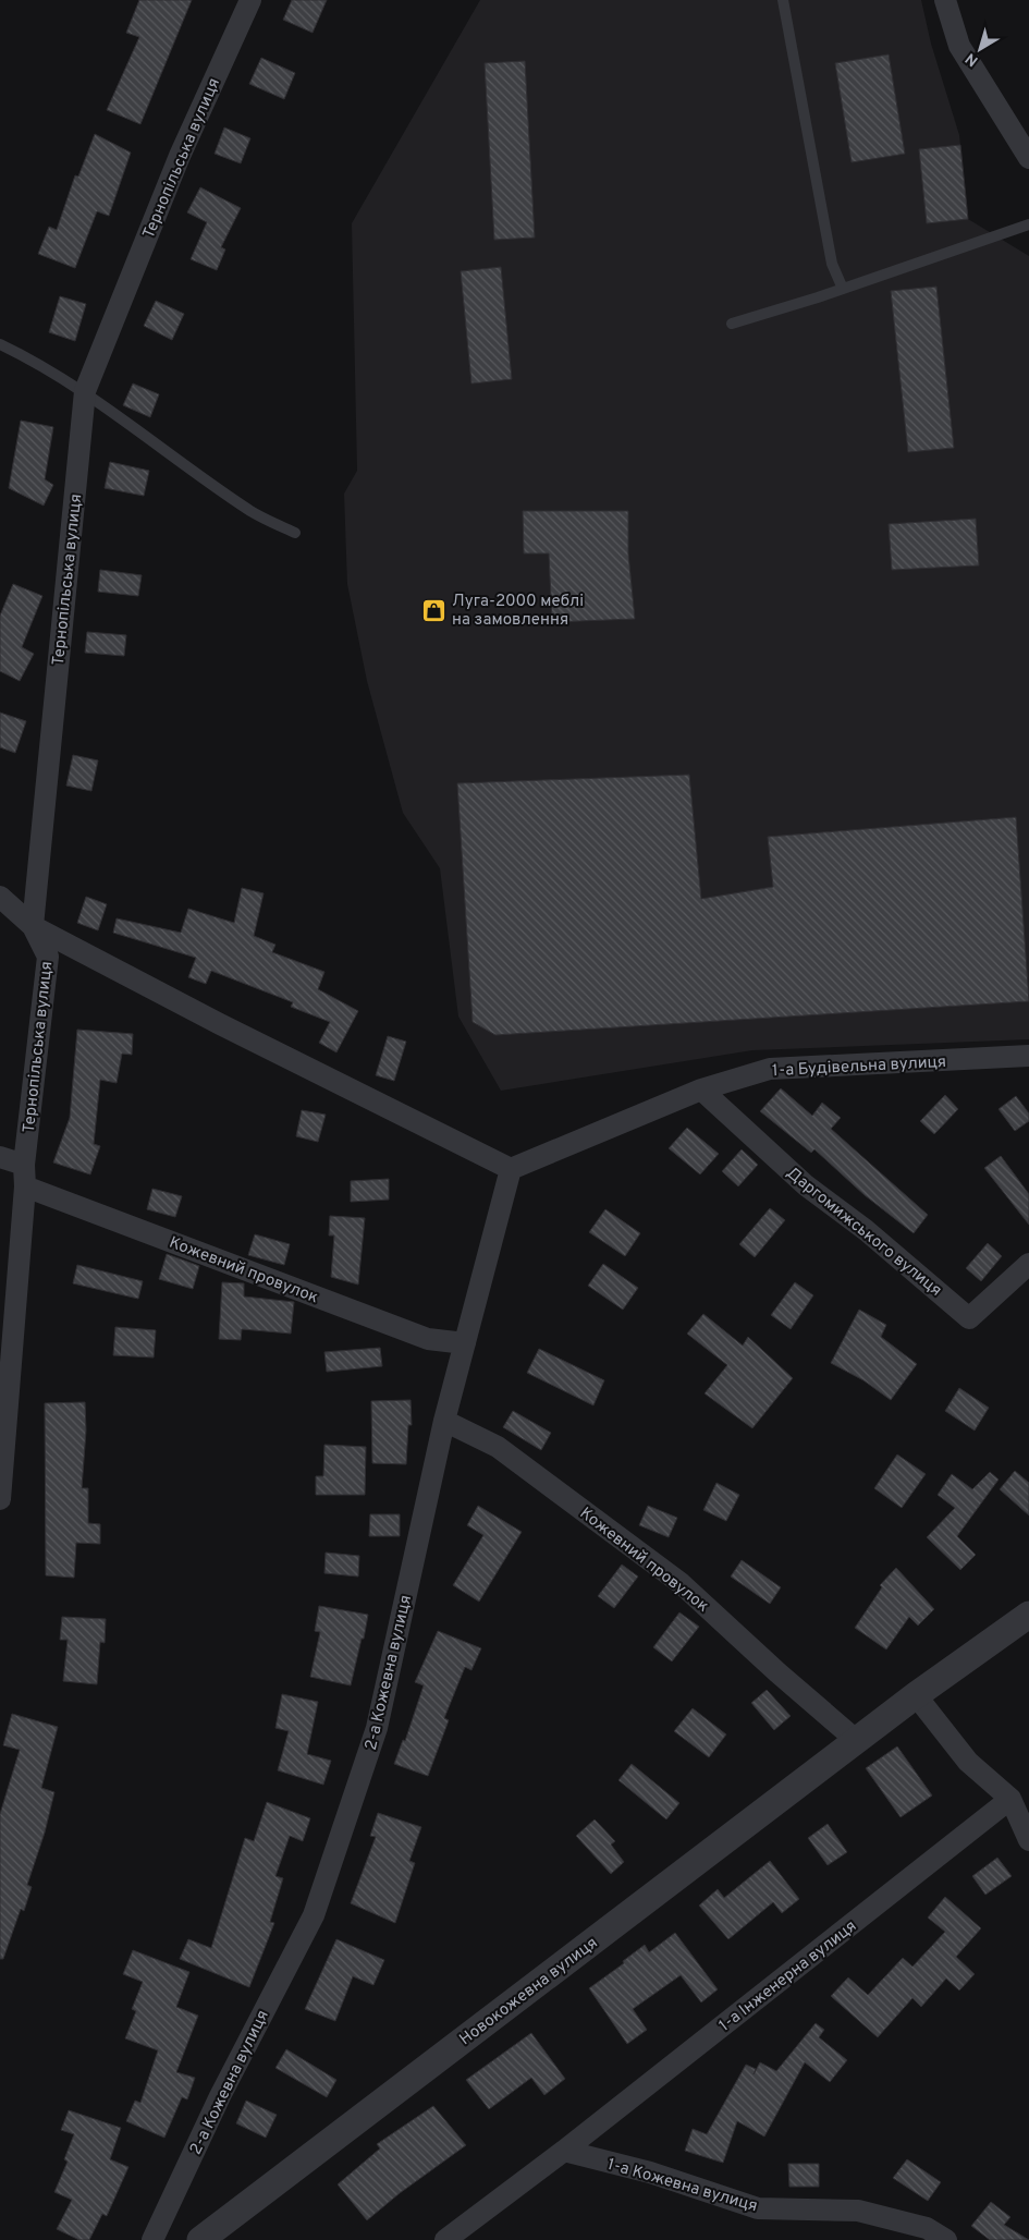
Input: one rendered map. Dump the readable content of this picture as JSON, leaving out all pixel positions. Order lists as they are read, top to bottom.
{
  "streets": {
    "street": [
      "Тернопільська вулиця",
      "1-а Будівельна вулиця",
      "Даргомижського вулиця",
      "Кожевний провулок",
      "2-а Кожевна вулиця",
      "1-а Інженерна вулиця",
      "Новокожевна вулиця",
      "1-а Кожевна вулиця"
    ]
  },
  "crossings": [
    ["Тернопільська вулиця", "Кожевний провулок"],
    ["1-а Будівельна вулиця", "Даргомижського вулиця"],
    ["1-а Будівельна вулиця", "2-а Кожевна вулиця"],
    ["Кожевний провулок", "2-а Кожевна вулиця"],
    ["Кожевний провулок", "Новокожевна вулиця"],
    ["1-а Інженерна вулиця", "1-а Кожевна вулиця"]
  ],
  "places": {
    "shop": ["Луга-2000 меблі на замовлення"]
  },
  "north": "bottom left"
}
